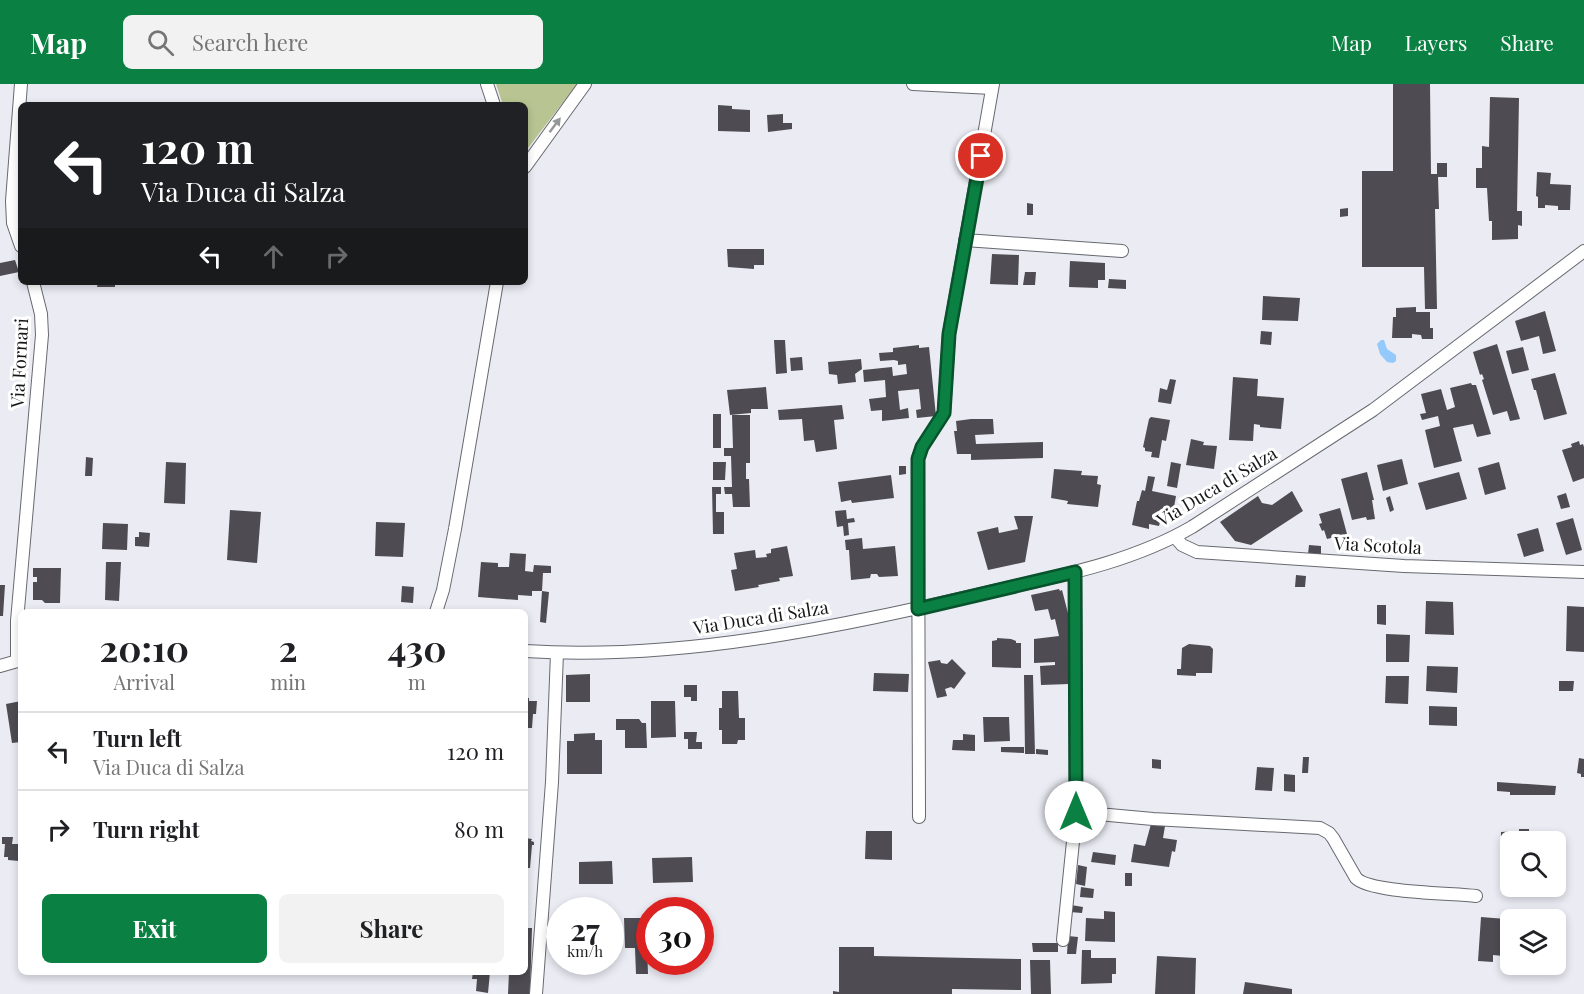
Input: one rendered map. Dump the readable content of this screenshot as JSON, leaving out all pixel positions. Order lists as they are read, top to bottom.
{
  "streets": {
    "street": ["Via Fornari", "Via Duca di Salza", "Via Scotola"]
  },
  "crossings": [
    ["Via Duca di Salza", "Via Scotola"]
  ],
  "page": {
    "header": "Map",
    "search": "Search here",
    "nav": ["Map", "Layers", "Share"],
    "turn": ["120 m", "Via Duca di Salza"],
    "eta": [
      "20:10",
      "Arrival",
      "2",
      "min",
      "430",
      "m"
    ],
    "list": [
      {
        "name": "Turn left",
        "note": "Via Duca di Salza",
        "value": "120 m"
      },
      {
        "name": "Turn right",
        "value": "80 m"
      }
    ],
    "buttons": ["Exit", "Share"],
    "speed": "27 km/h",
    "limit": "30"
  }
}
